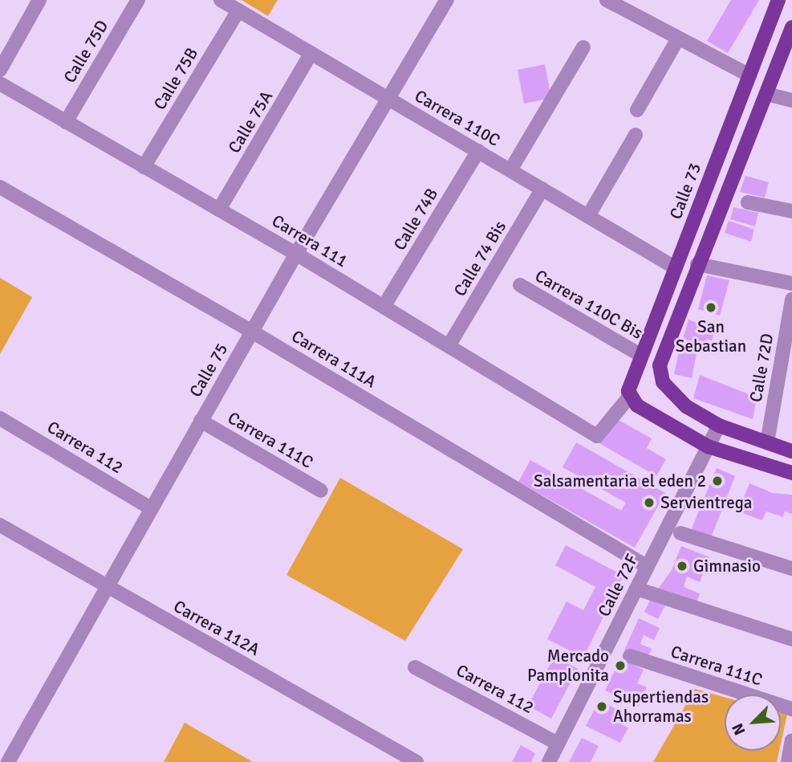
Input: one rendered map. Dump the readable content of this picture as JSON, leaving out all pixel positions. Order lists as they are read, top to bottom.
{
  "streets": {
    "main road": ["Calle 73"],
    "street": [
      "Calle 75D",
      "Calle 75B",
      "Carrera 110C",
      "Calle 75A",
      "Calle 74B",
      "Carrera 111",
      "Calle 74 Bis",
      "Carrera 110C Bis",
      "Carrera 111A",
      "Calle 72D",
      "Calle 75",
      "Carrera 111C",
      "Carrera 112",
      "Calle 72F",
      "Carrera 112A"
    ]
  },
  "crossings": [
    ["Calle 75D", "Carrera 111"],
    ["Calle 75B", "Carrera 110C"],
    ["Calle 75B", "Carrera 111"],
    ["Carrera 110C", "Calle 75A"],
    ["Carrera 110C", "Calle 73"],
    ["Carrera 110C", "Calle 74B"],
    ["Carrera 110C", "Calle 74 Bis"],
    ["Carrera 110C", "Calle 75"],
    ["Calle 75A", "Carrera 111"],
    ["Calle 73", "Carrera 111"],
    ["Calle 73", "Carrera 110C Bis"],
    ["Calle 74B", "Carrera 111"],
    ["Carrera 111", "Calle 74 Bis"],
    ["Carrera 111", "Calle 75"],
    ["Carrera 111A", "Calle 75"],
    ["Carrera 111A", "Calle 72F"],
    ["Calle 75", "Carrera 111C"],
    ["Calle 75", "Carrera 112"],
    ["Calle 75", "Carrera 112A"],
    ["Carrera 112", "Calle 72F"]
  ],
  "places": [
    "San Sebastian",
    "Salsamentaria el eden 2",
    "Servientrega",
    "Gimnasio",
    "Mercado Pamplonita",
    "Supertiendas Ahorramas"
  ],
  "north": "bottom left"
}
